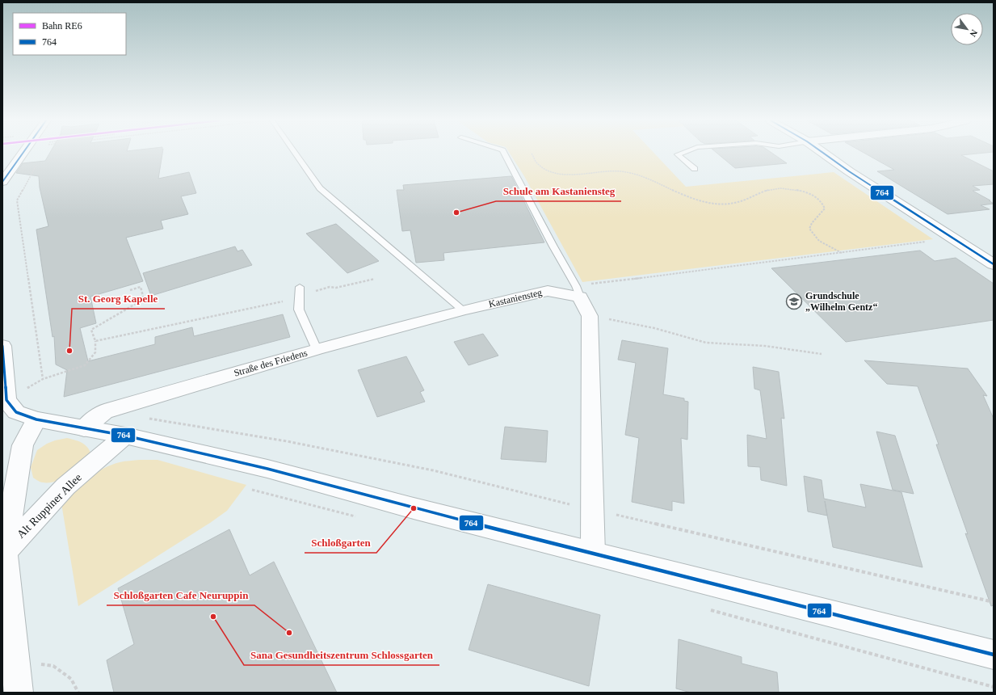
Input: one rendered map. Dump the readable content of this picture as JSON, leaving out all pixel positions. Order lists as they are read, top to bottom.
{
  "streets": {
    "main road": ["Kastaniensteg", "Straße des Friedens", "Alt Ruppiner Allee"]
  },
  "crossings": [
    ["Kastaniensteg", "Straße des Friedens"]
  ],
  "places": {
    "other": [
      "Schule am Kastaniensteg",
      "St. Georg Kapelle",
      "Schloßgarten",
      "Sana Gesundheitszentrum Schlossgarten",
      "Schloßgarten Cafe Neuruppin"
    ],
    "school or university": ["Grundschule „Wilhelm Gentz“"]
  },
  "lines": ["transit line 764"],
  "legend": ["Bahn RE6", "764"],
  "north": "bottom right"
}
